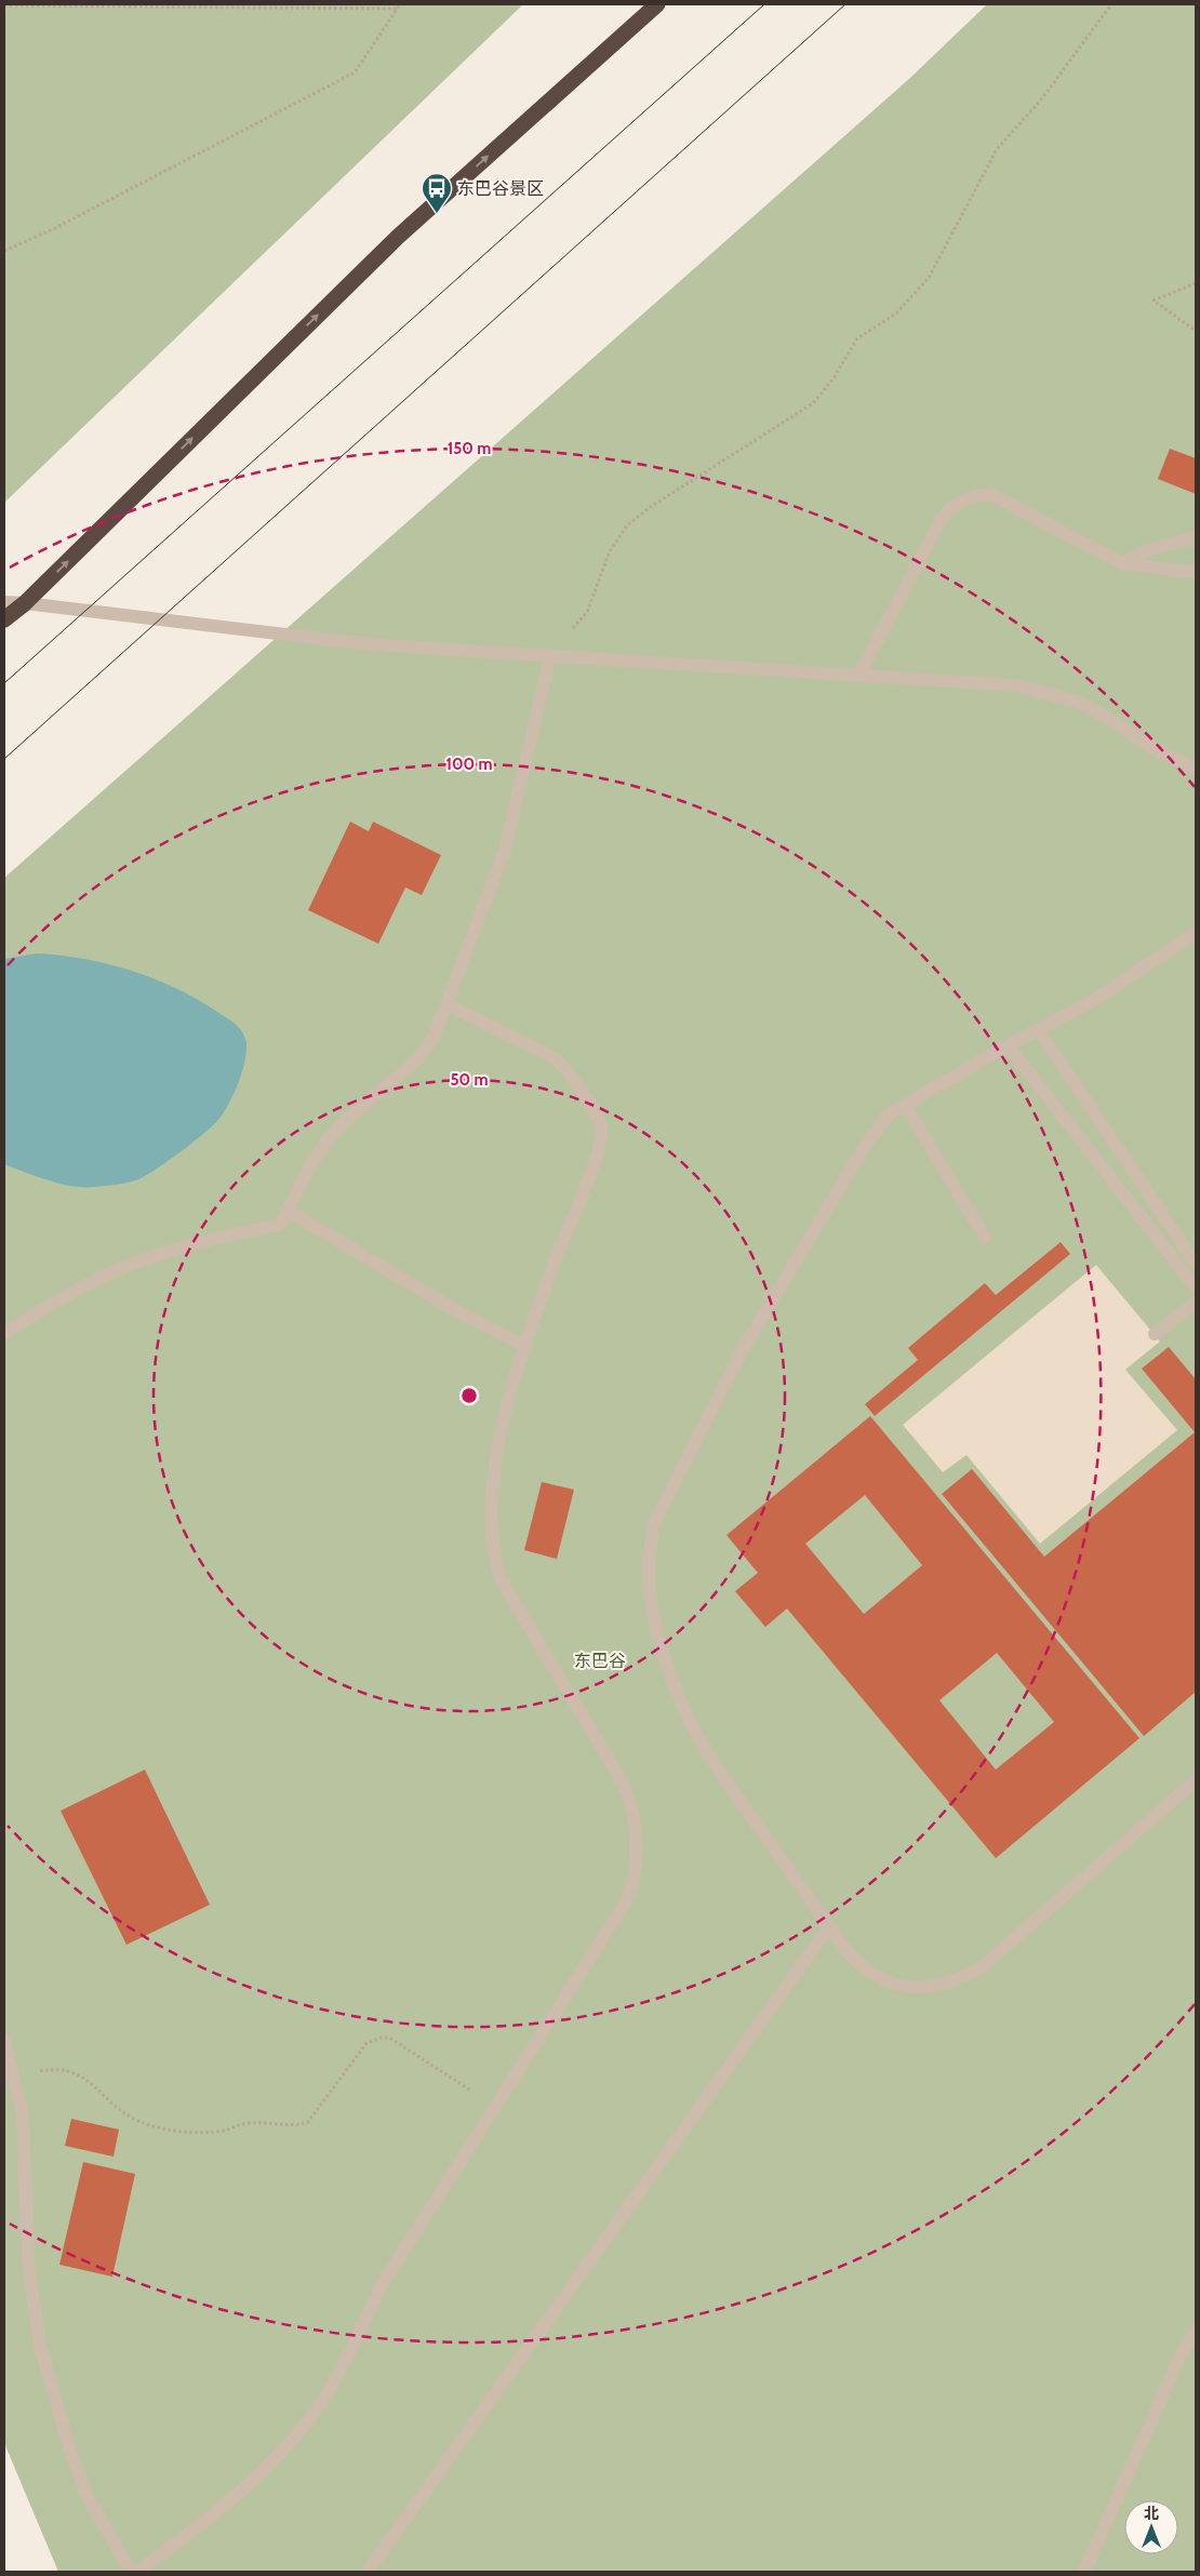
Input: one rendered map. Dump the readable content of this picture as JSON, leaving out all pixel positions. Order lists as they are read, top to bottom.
{
  "parks": ["东巴谷"],
  "places": {
    "bus stop": ["东巴谷景区"]
  },
  "north": "top",
  "rings": ["150 m", "100 m", "50 m"]
}
